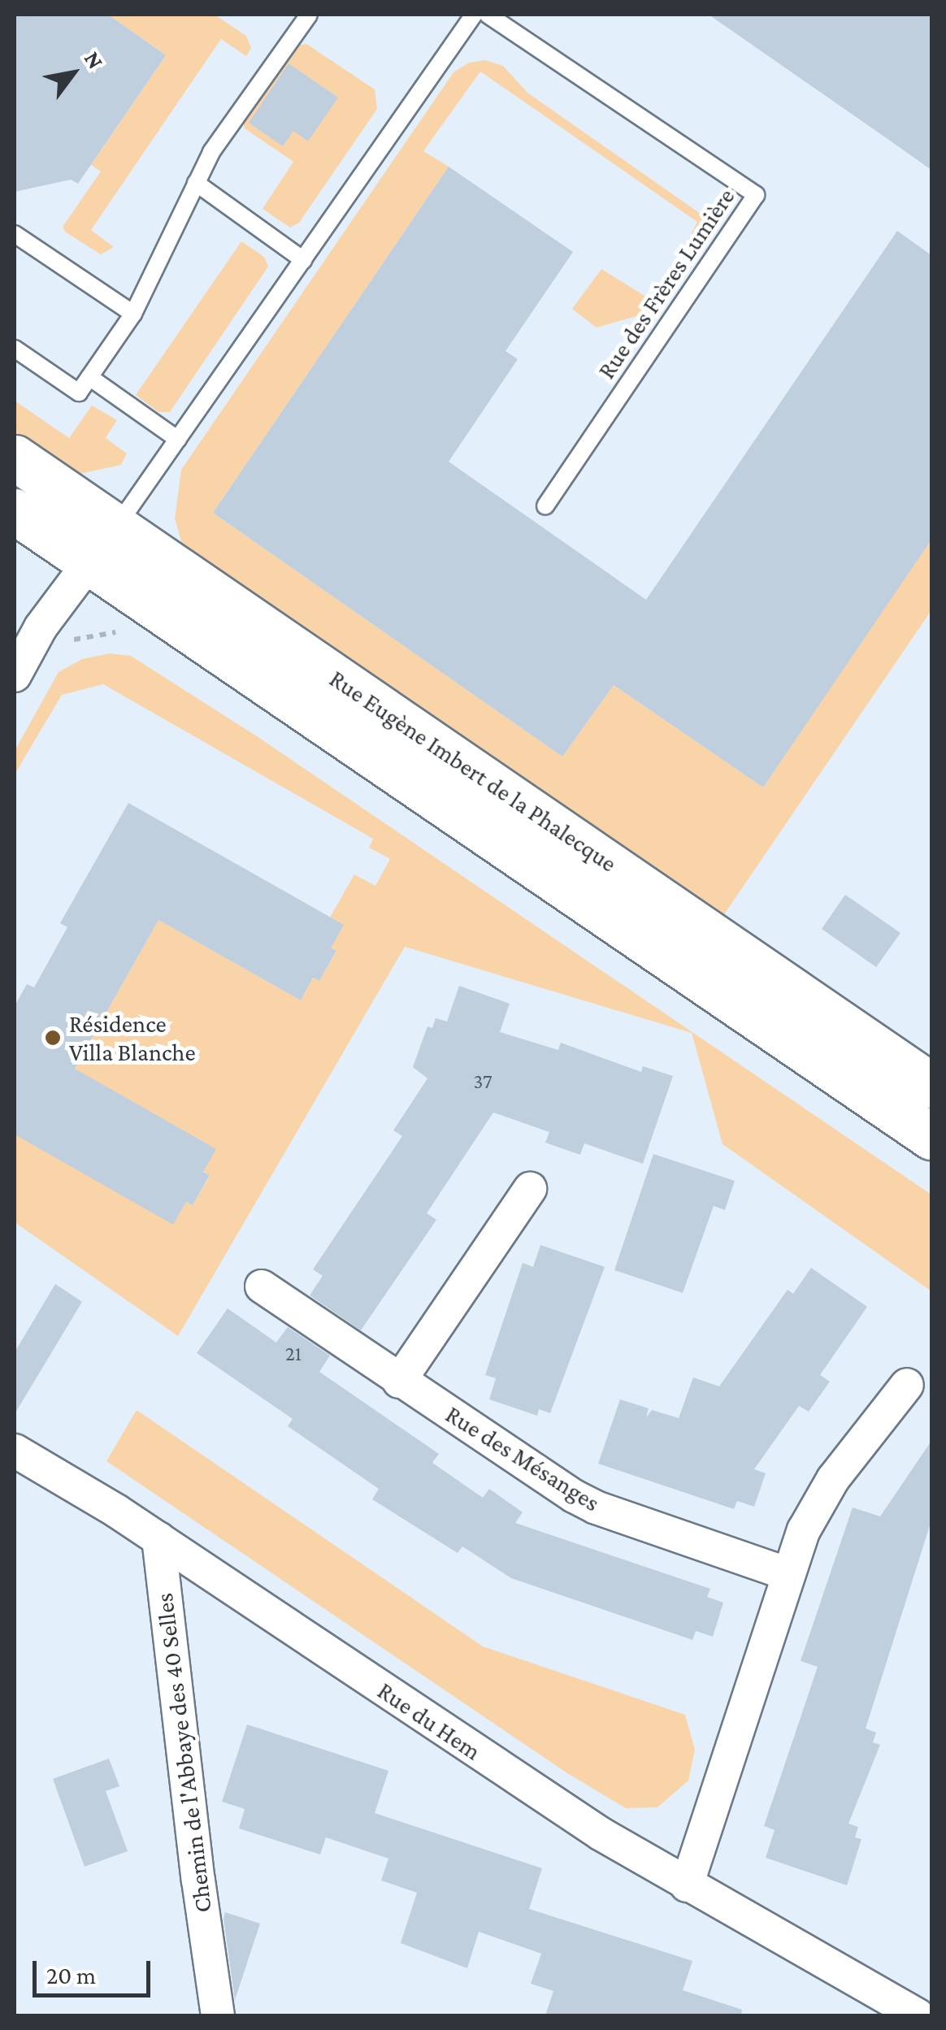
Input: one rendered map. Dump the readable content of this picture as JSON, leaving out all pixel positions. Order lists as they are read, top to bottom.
{
  "streets": {
    "street": [
      "Rue Eugène Imbert de la Phalecque",
      "Rue des Mésanges",
      "Rue du Hem",
      "Chemin de l'Abbaye des 40 Selles"
    ],
    "lane": ["Rue des Frères Lumière"]
  },
  "crossings": [
    ["Rue du Hem", "Chemin de l'Abbaye des 40 Selles"]
  ],
  "places": ["Résidence Villa Blanche"],
  "house_numbers": ["37", "21"],
  "scale_bar": "20 m",
  "north": "top right"
}
